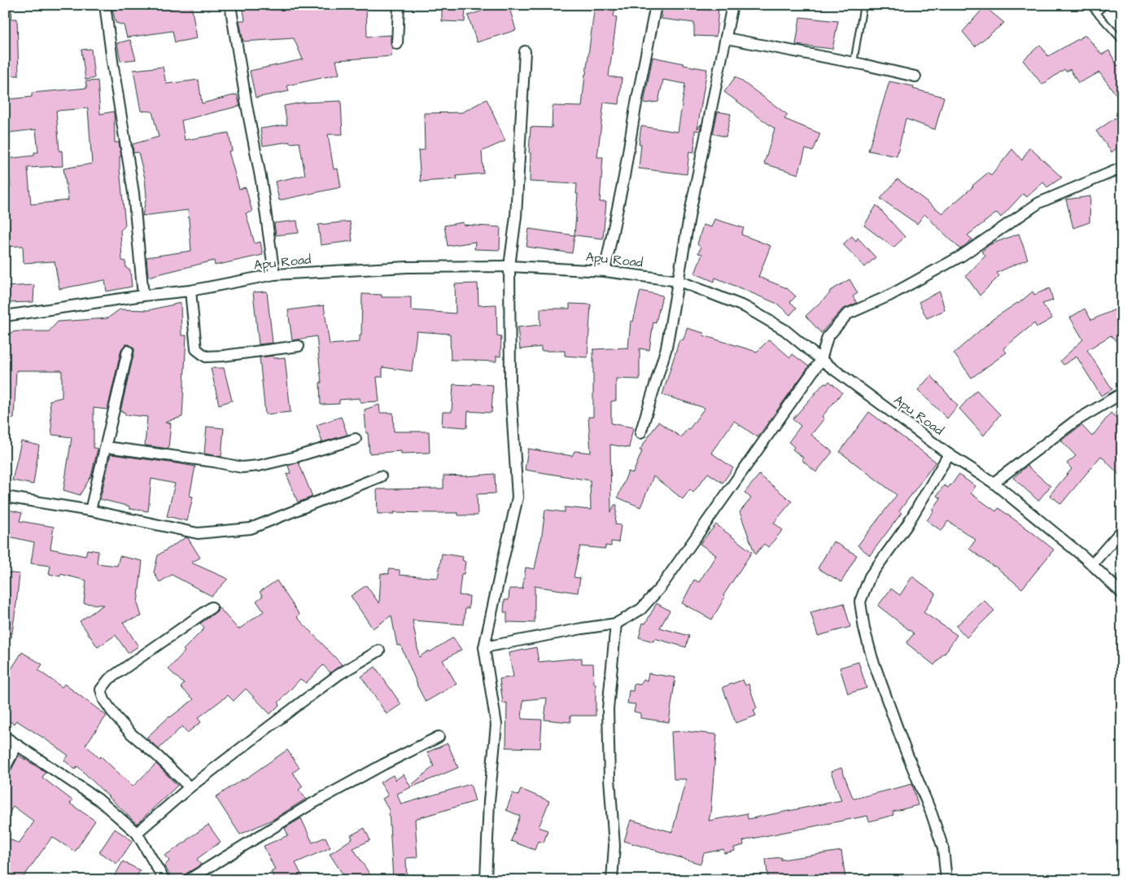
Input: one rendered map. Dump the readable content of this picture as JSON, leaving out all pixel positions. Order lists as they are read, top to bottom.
{
  "streets": {
    "street": ["Apu Road"]
  }
}
